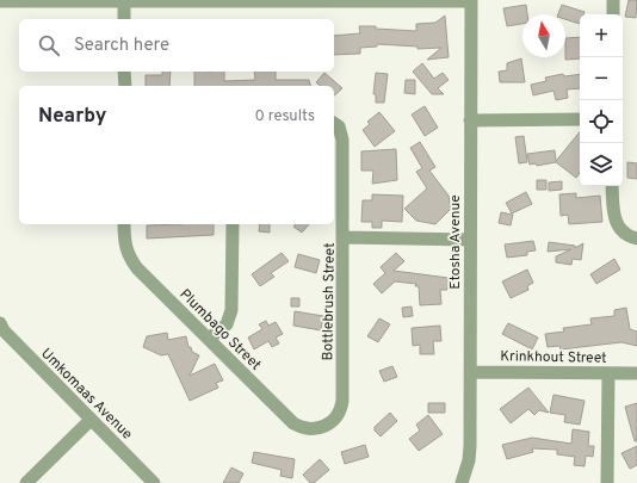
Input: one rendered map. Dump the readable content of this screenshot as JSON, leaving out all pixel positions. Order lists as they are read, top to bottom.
{
  "streets": {
    "street": [
      "Etosha Avenue",
      "Bottlebrush Street",
      "Plumbago Street",
      "Krinkhout Street",
      "Umkomaas Avenue"
    ]
  },
  "crossings": [
    ["Etosha Avenue", "Krinkhout Street"],
    ["Bottlebrush Street", "Plumbago Street"]
  ],
  "north": "top",
  "page": {
    "map_buttons": ["+", "−"],
    "search": "Search here",
    "heading": ["Nearby", "0 results"]
  }
}
